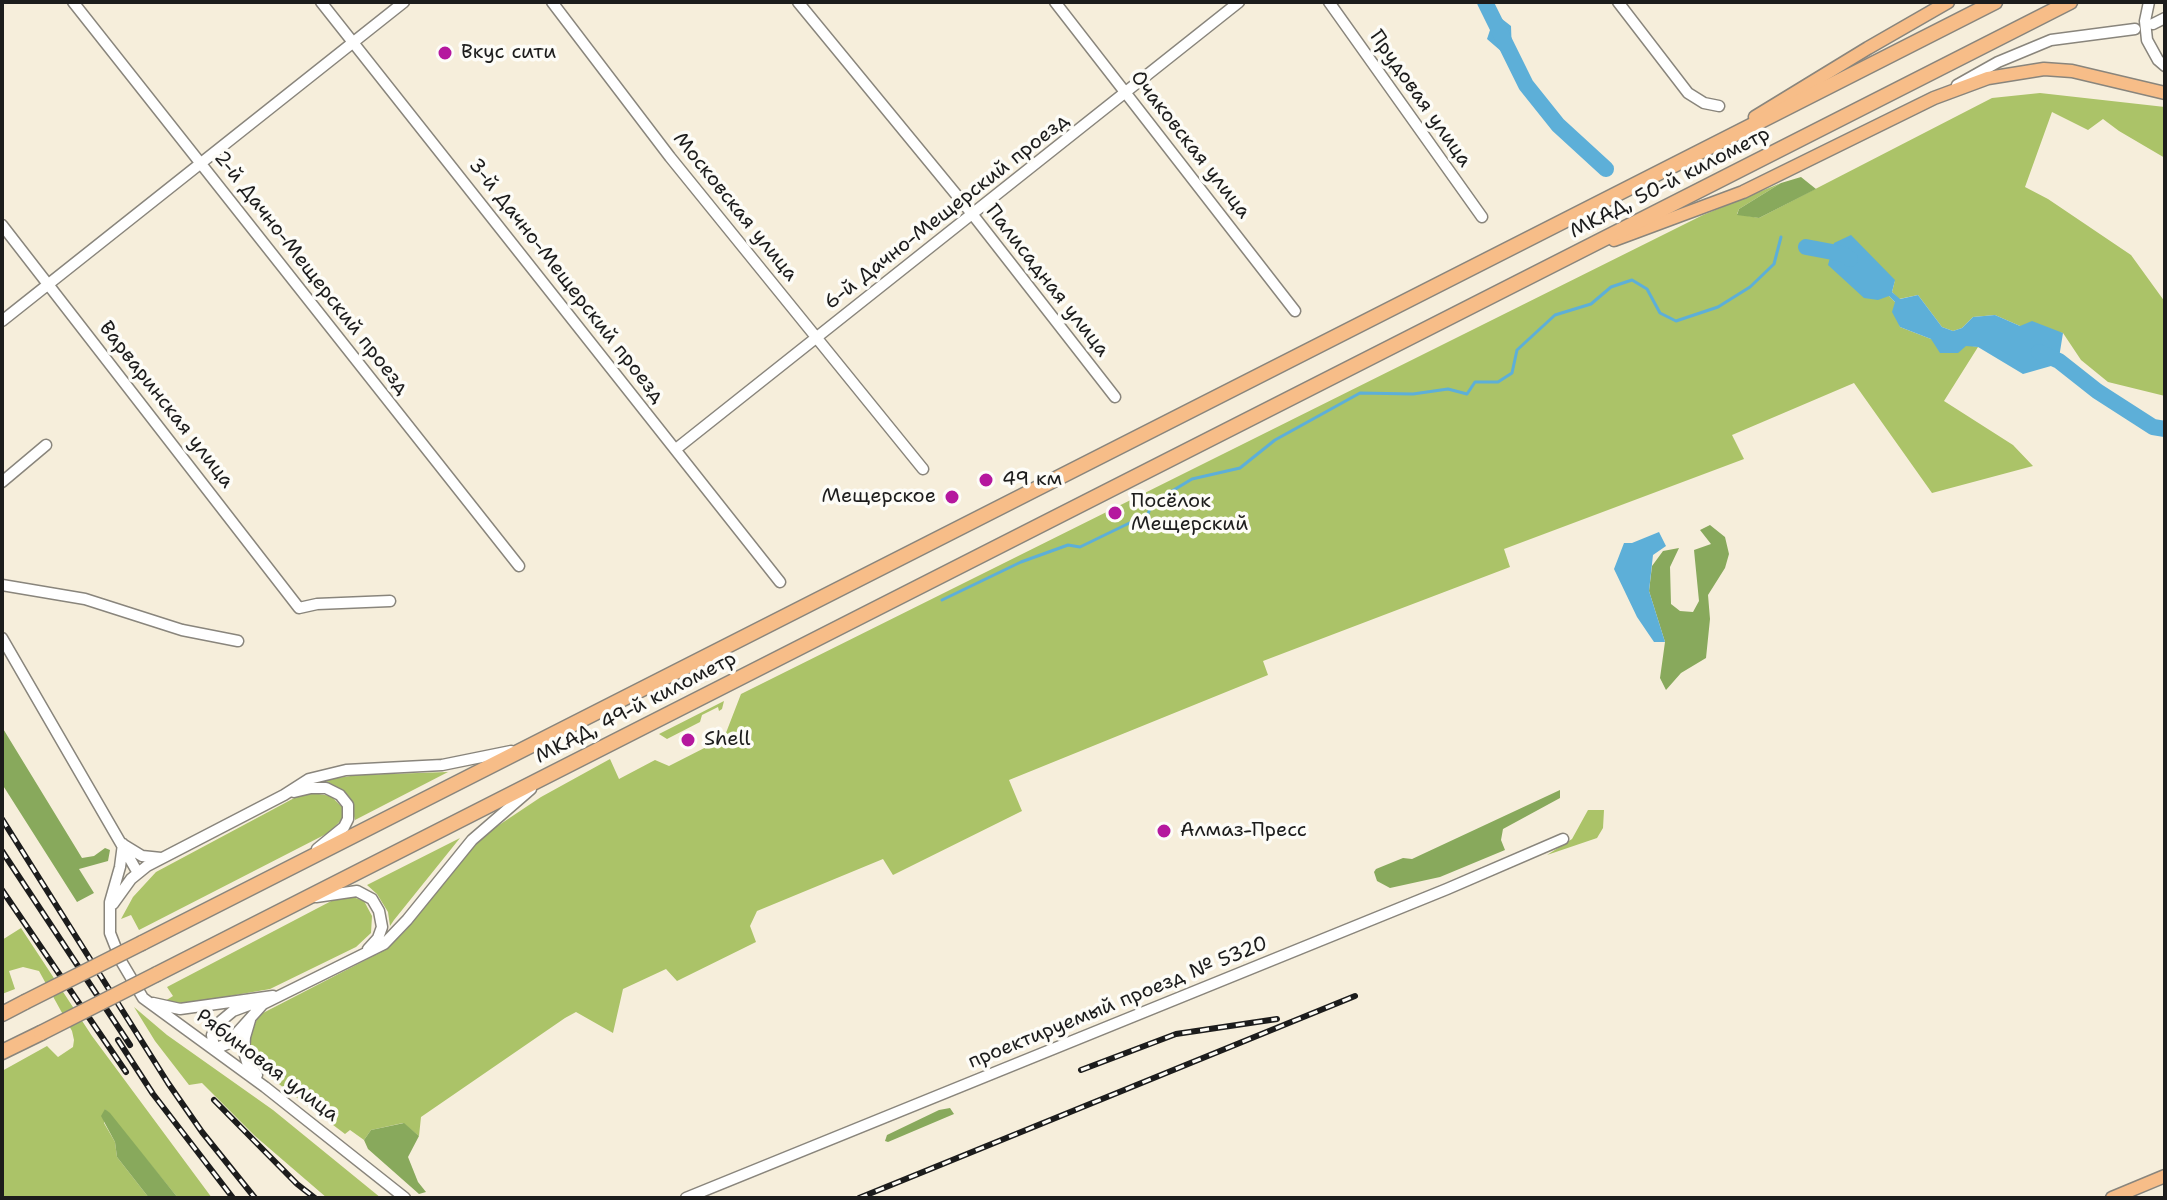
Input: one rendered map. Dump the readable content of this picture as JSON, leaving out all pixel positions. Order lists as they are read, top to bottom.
{
  "streets": {
    "highway": ["МКАД, 50-й километр", "МКАД, 49-й километр"],
    "street": [
      "Прудовая улица",
      "Очаковская улица",
      "Московская улица",
      "6-й Дачно-Мещерский проезд",
      "2-й Дачно-Мещерский проезд",
      "3-й Дачно-Мещерский проезд",
      "Палисадная улица",
      "Варваринская улица",
      "проектируемый проезд № 5320",
      "Рябиновая улица"
    ]
  },
  "crossings": [
    ["Очаковская улица", "6-й Дачно-Мещерский проезд"],
    ["МКАД, 50-й километр", "МКАД, 49-й километр"],
    ["Московская улица", "6-й Дачно-Мещерский проезд"],
    ["6-й Дачно-Мещерский проезд", "3-й Дачно-Мещерский проезд"],
    ["6-й Дачно-Мещерский проезд", "Палисадная улица"]
  ],
  "places": [
    "Вкус сити",
    "49 км",
    "Мещерское",
    "Посёлок Мещерский",
    "Shell",
    "Алмаз-Пресс"
  ]
}
